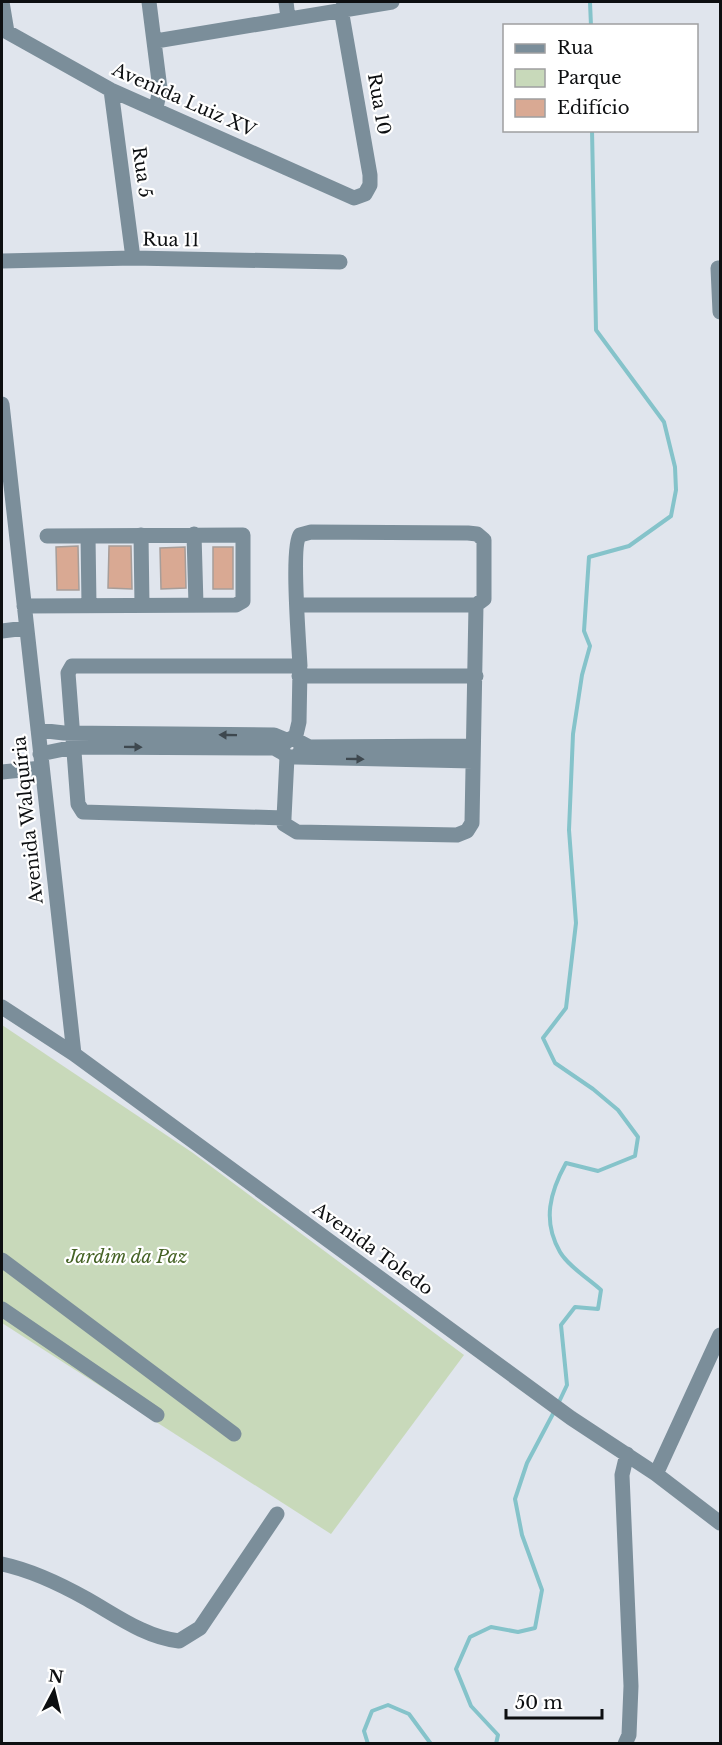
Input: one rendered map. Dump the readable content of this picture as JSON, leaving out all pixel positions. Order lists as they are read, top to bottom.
{
  "streets": {
    "street": [
      "Avenida Luiz XV",
      "Rua 10",
      "Rua 5",
      "Rua 11",
      "Avenida Walquíria",
      "Avenida Toledo"
    ]
  },
  "crossings": [
    ["Avenida Luiz XV", "Rua 10"],
    ["Avenida Luiz XV", "Rua 5"],
    ["Rua 5", "Rua 11"],
    ["Avenida Walquíria", "Avenida Toledo"]
  ],
  "parks": ["Jardim da Paz"],
  "legend": ["Rua", "Parque", "Edifício"],
  "scale_bar": "50 m",
  "north": "top"
}
